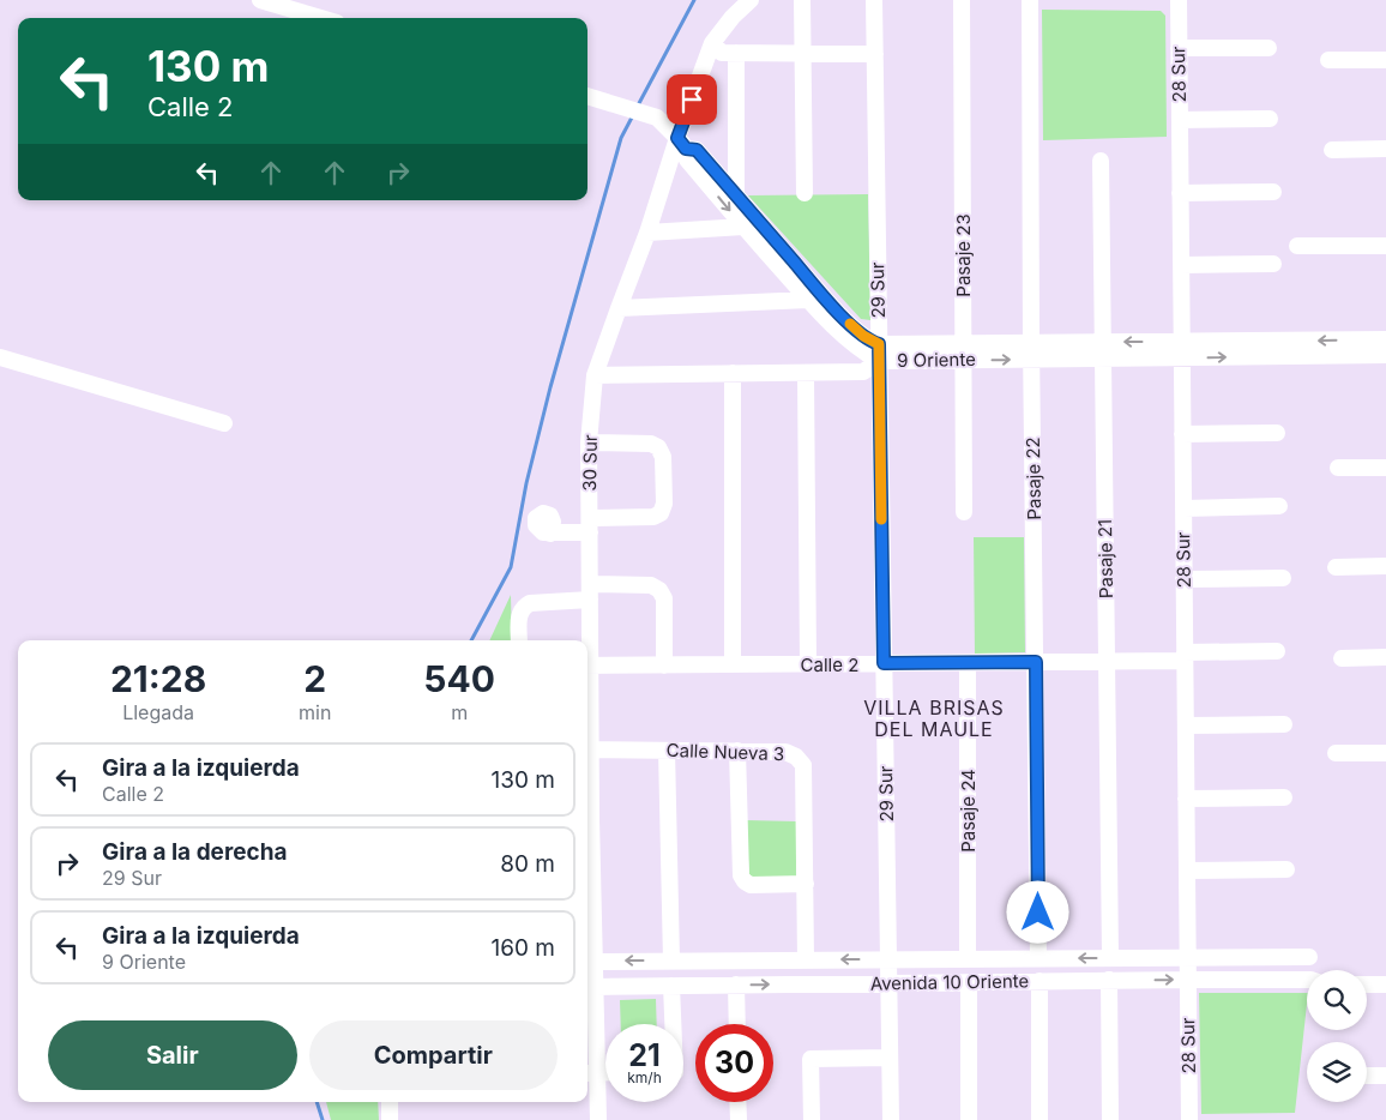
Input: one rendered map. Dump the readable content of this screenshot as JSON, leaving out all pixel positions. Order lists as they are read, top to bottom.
{
  "streets": {
    "street": [
      "28 Sur",
      "Pasaje 23",
      "29 Sur",
      "9 Oriente",
      "30 Sur",
      "Pasaje 22",
      "Pasaje 21",
      "Calle 2",
      "Calle Nueva 3",
      "Pasaje 24",
      "Avenida 10 Oriente"
    ]
  },
  "crossings": [
    ["28 Sur", "9 Oriente"],
    ["28 Sur", "Calle 2"],
    ["28 Sur", "Avenida 10 Oriente"],
    ["Pasaje 23", "9 Oriente"],
    ["29 Sur", "9 Oriente"],
    ["29 Sur", "Calle 2"],
    ["29 Sur", "Avenida 10 Oriente"],
    ["9 Oriente", "30 Sur"],
    ["9 Oriente", "Pasaje 22"],
    ["9 Oriente", "Pasaje 21"],
    ["30 Sur", "Calle Nueva 3"],
    ["30 Sur", "Avenida 10 Oriente"],
    ["Pasaje 22", "Calle 2"],
    ["Pasaje 22", "Avenida 10 Oriente"],
    ["Pasaje 21", "Calle 2"],
    ["Pasaje 21", "Avenida 10 Oriente"],
    ["Calle 2", "Pasaje 24"],
    ["Calle Nueva 3", "Avenida 10 Oriente"],
    ["Pasaje 24", "Avenida 10 Oriente"]
  ],
  "districts": ["VILLA BRISAS DEL MAULE"],
  "page": {
    "turn": ["130 m", "Calle 2"],
    "eta": [
      "21:28",
      "Llegada",
      "2",
      "min",
      "540",
      "m"
    ],
    "list": [
      {
        "name": "Gira a la izquierda",
        "note": "Calle 2",
        "value": "130 m"
      },
      {
        "name": "Gira a la derecha",
        "note": "29 Sur",
        "value": "80 m"
      },
      {
        "name": "Gira a la izquierda",
        "note": "9 Oriente",
        "value": "160 m"
      }
    ],
    "buttons": ["Salir", "Compartir"],
    "speed": "21 km/h",
    "limit": "30"
  }
}
